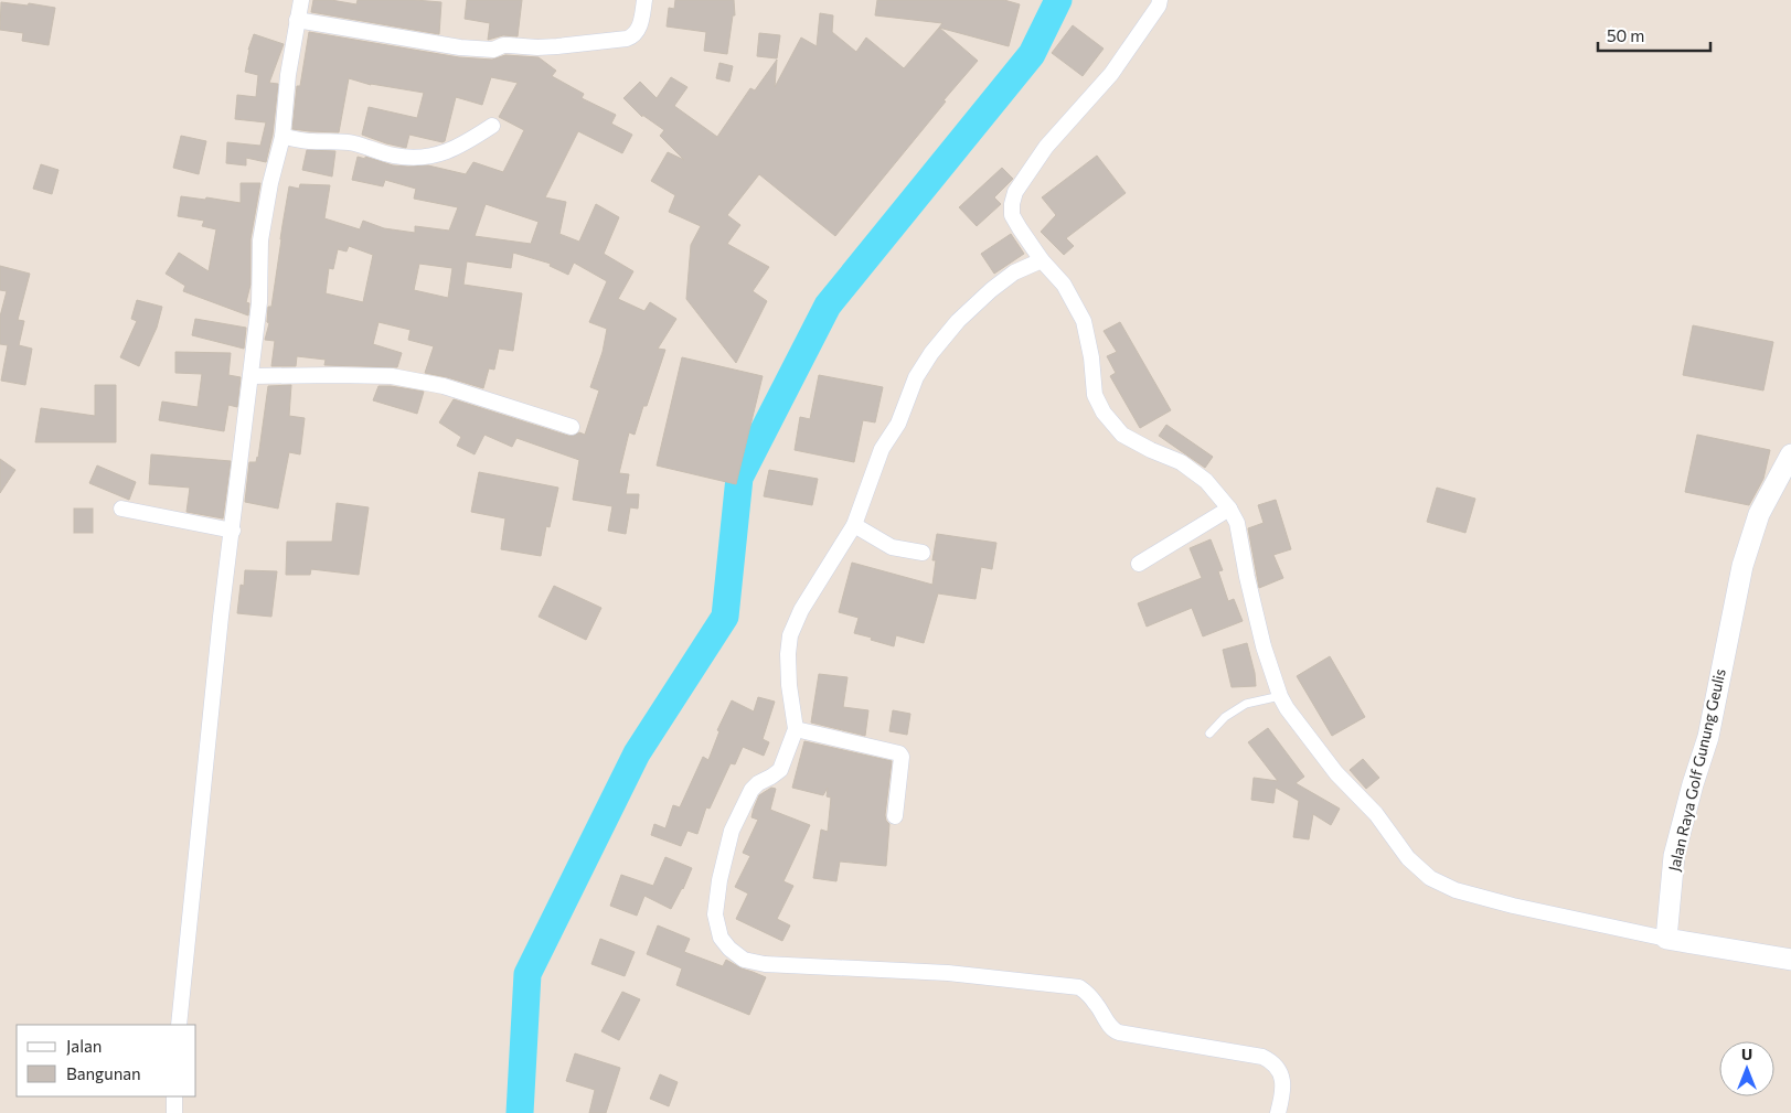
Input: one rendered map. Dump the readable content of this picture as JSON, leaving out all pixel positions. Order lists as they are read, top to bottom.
{
  "streets": {
    "main road": ["Jalan Raya Golf Gunung Geulis"]
  },
  "legend": ["Jalan", "Bangunan"],
  "scale_bar": "50 m",
  "north": "top"
}
